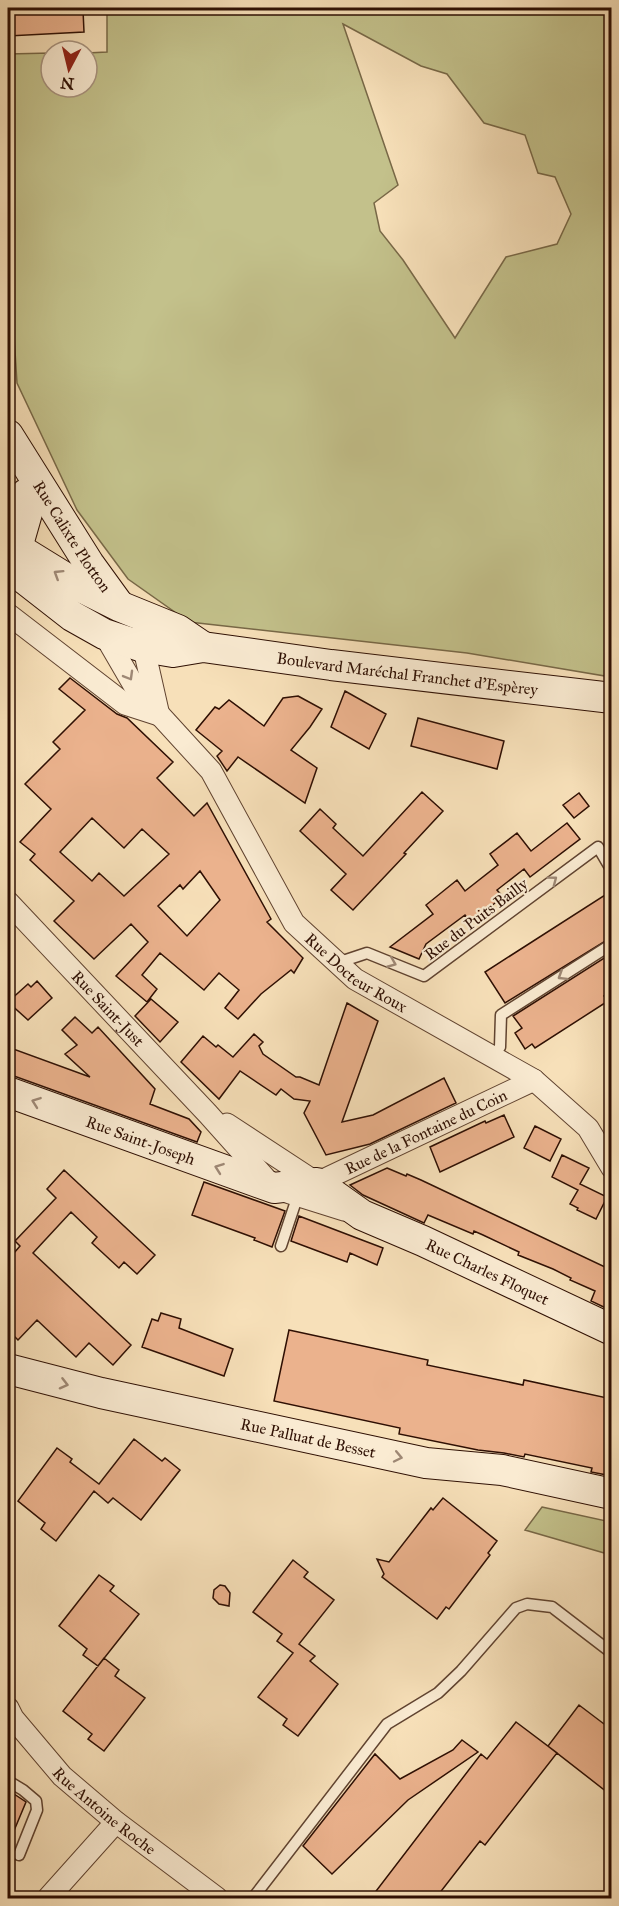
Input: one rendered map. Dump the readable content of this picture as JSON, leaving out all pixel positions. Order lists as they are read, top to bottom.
{
  "streets": {
    "main road": [
      "Rue Calixte Plotton",
      "Boulevard Maréchal Franchet d'Espèrey",
      "Rue Saint-Joseph",
      "Rue Charles Floquet",
      "Rue Palluat de Besset"
    ],
    "street": [
      "Rue Docteur Roux",
      "Rue Saint-Just",
      "Rue de la Fontaine du Coin",
      "Rue Antoine Roche"
    ],
    "lane": ["Rue du Puits Bailly"]
  },
  "crossings": [
    ["Rue Calixte Plotton", "Boulevard Maréchal Franchet d'Espèrey"],
    ["Rue Calixte Plotton", "Rue Docteur Roux"],
    ["Boulevard Maréchal Franchet d'Espèrey", "Rue Docteur Roux"],
    ["Rue du Puits Bailly", "Rue Docteur Roux"],
    ["Rue Docteur Roux", "Rue de la Fontaine du Coin"],
    ["Rue Saint-Just", "Rue de la Fontaine du Coin"],
    ["Rue Saint-Just", "Rue Saint-Joseph"],
    ["Rue Saint-Just", "Rue Charles Floquet"],
    ["Rue de la Fontaine du Coin", "Rue Saint-Joseph"],
    ["Rue de la Fontaine du Coin", "Rue Charles Floquet"],
    ["Rue Saint-Joseph", "Rue Charles Floquet"]
  ],
  "one_way": ["Rue du Puits Bailly", "Rue Saint-Joseph", "Rue Palluat de Besset"],
  "north": "bottom"
}
